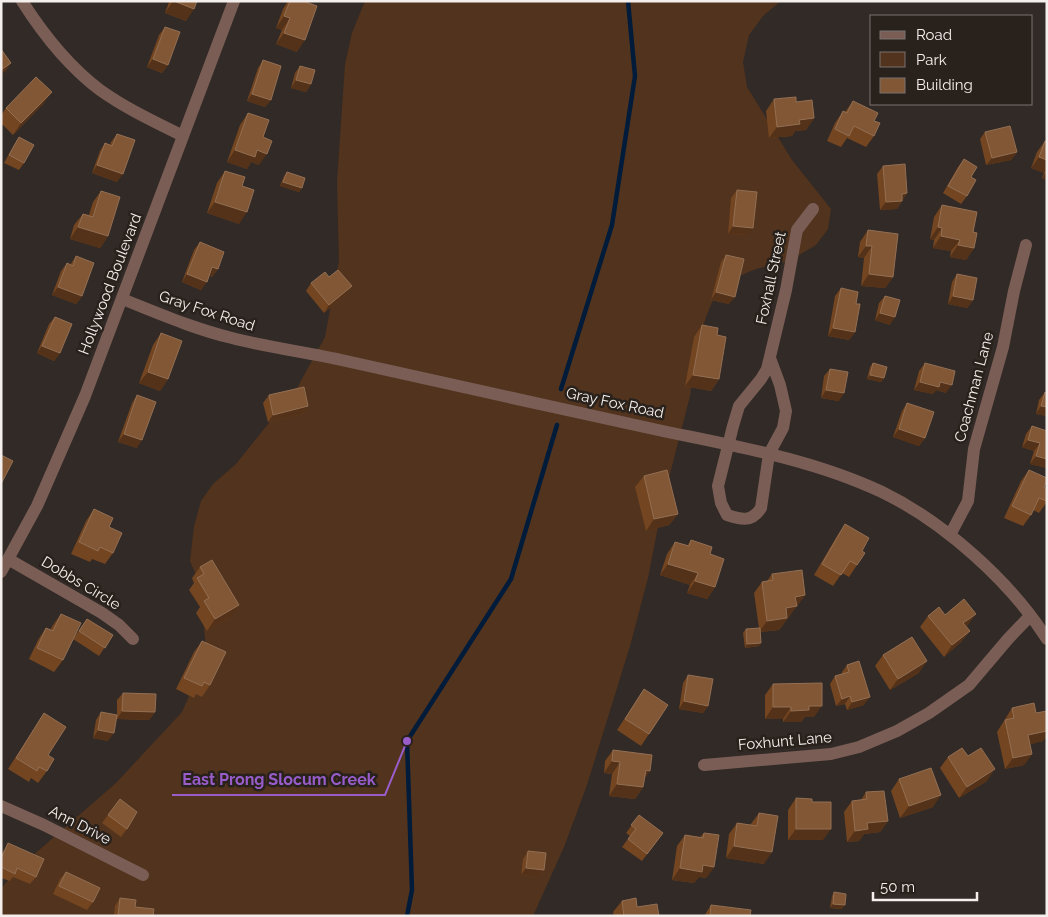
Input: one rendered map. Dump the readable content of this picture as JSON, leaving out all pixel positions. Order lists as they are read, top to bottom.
{
  "streets": {
    "street": [
      "Foxhall Street",
      "Hollywood Boulevard",
      "Gray Fox Road",
      "Coachman Lane",
      "Dobbs Circle",
      "Foxhunt Lane",
      "Ann Drive"
    ]
  },
  "crossings": [
    ["Foxhall Street", "Gray Fox Road"],
    ["Hollywood Boulevard", "Gray Fox Road"],
    ["Hollywood Boulevard", "Dobbs Circle"],
    ["Gray Fox Road", "Coachman Lane"],
    ["Gray Fox Road", "Foxhunt Lane"]
  ],
  "places": ["East Prong Slocum Creek"],
  "legend": ["Road", "Park", "Building"],
  "scale_bar": "50 m"
}
